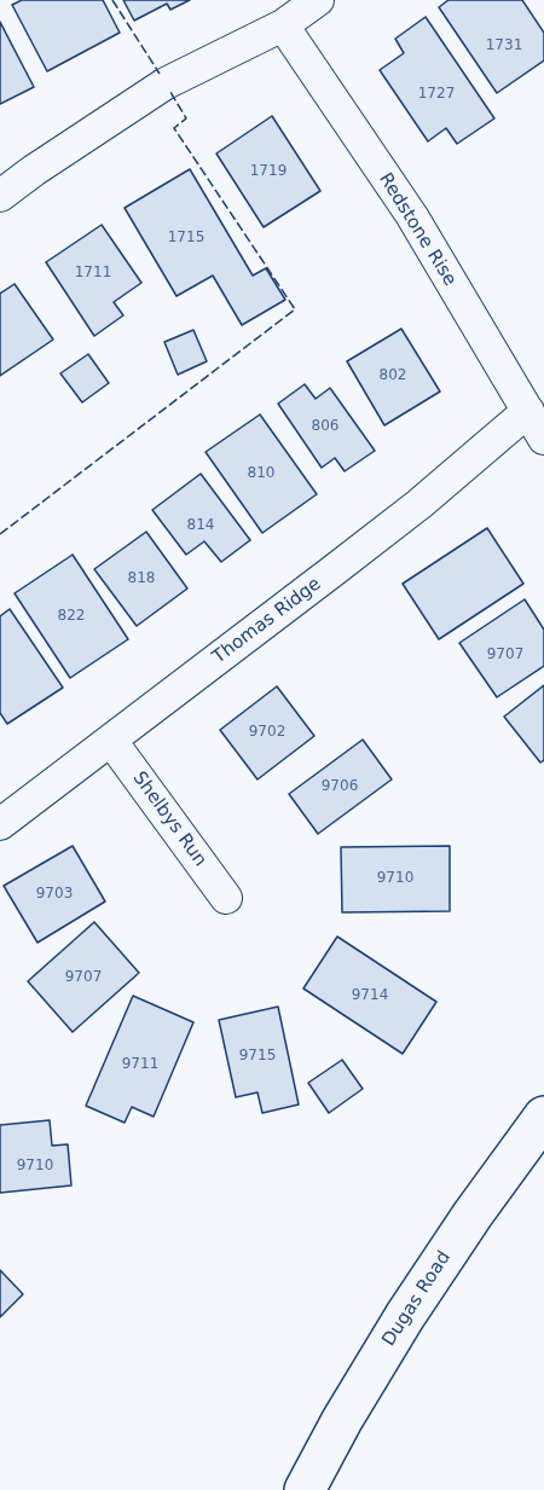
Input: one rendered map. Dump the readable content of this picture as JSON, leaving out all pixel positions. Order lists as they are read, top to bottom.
{
  "streets": {
    "street": [
      "Redstone Rise",
      "Thomas Ridge",
      "Shelbys Run",
      "Dugas Road"
    ]
  },
  "crossings": [
    ["Redstone Rise", "Thomas Ridge"],
    ["Thomas Ridge", "Shelbys Run"]
  ],
  "house_numbers": [
    "1731",
    "1727",
    "1719",
    "1715",
    "1711",
    "802",
    "806",
    "810",
    "814",
    "818",
    "822",
    "9707",
    "9702",
    "9706",
    "9710",
    "9703",
    "9707",
    "9714",
    "9715",
    "9711",
    "9710"
  ]
}
